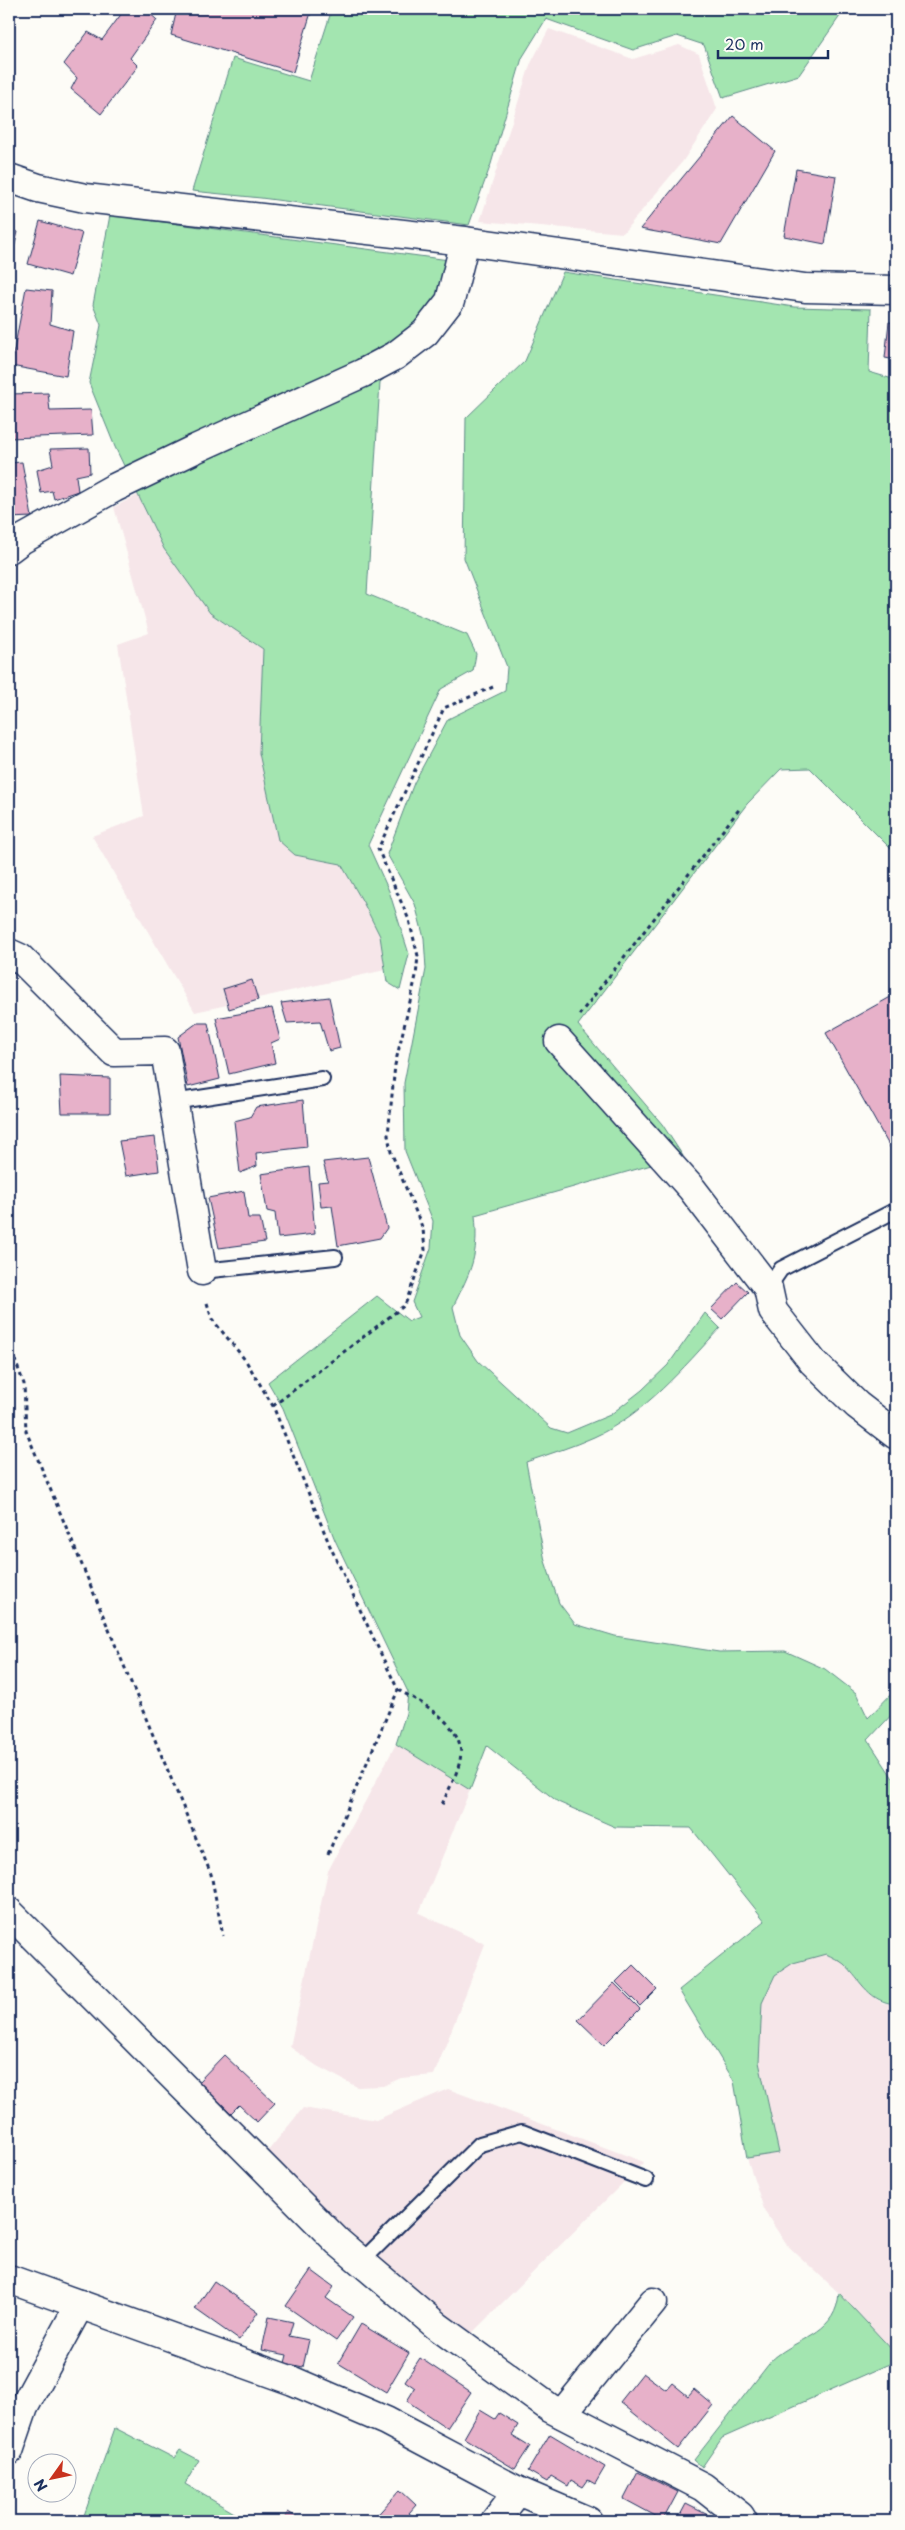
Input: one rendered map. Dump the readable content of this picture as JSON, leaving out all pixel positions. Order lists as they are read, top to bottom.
{
  "scale_bar": "20 m",
  "north": "bottom left"
}
